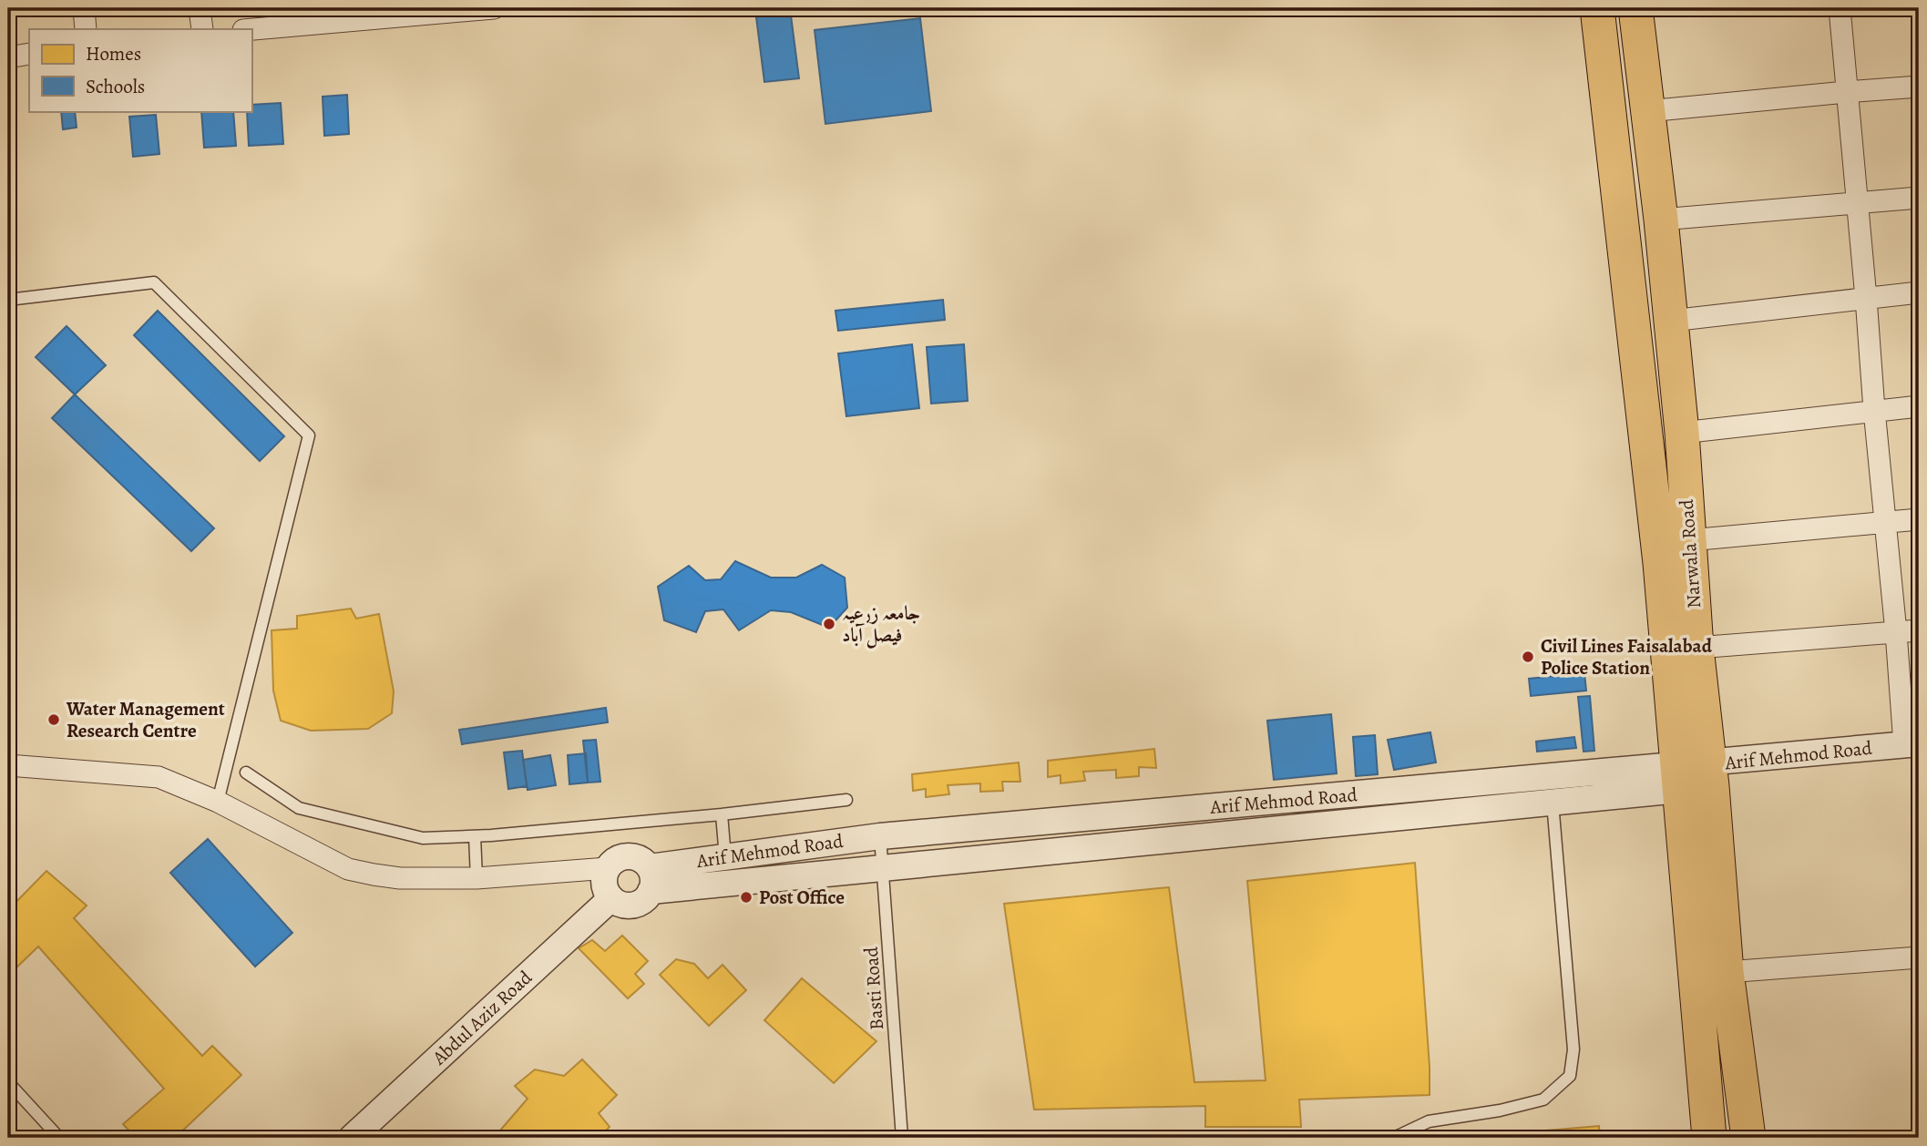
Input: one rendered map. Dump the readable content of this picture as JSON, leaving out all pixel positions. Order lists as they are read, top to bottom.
{
  "streets": {
    "main road": ["Narwala Road"],
    "street": ["Arif Mehmod Road", "Abdul Aziz Road"],
    "lane": ["Basti Road"]
  },
  "crossings": [
    ["Narwala Road", "Arif Mehmod Road"],
    ["Arif Mehmod Road", "Basti Road"],
    ["Arif Mehmod Road", "Abdul Aziz Road"]
  ],
  "places": [
    "جامعہ زرعیہ فیصل آباد",
    "Civil Lines Faisalabad Police Station",
    "Water Management Research Centre",
    "Post Office"
  ],
  "legend": ["Homes", "Schools"]
}
